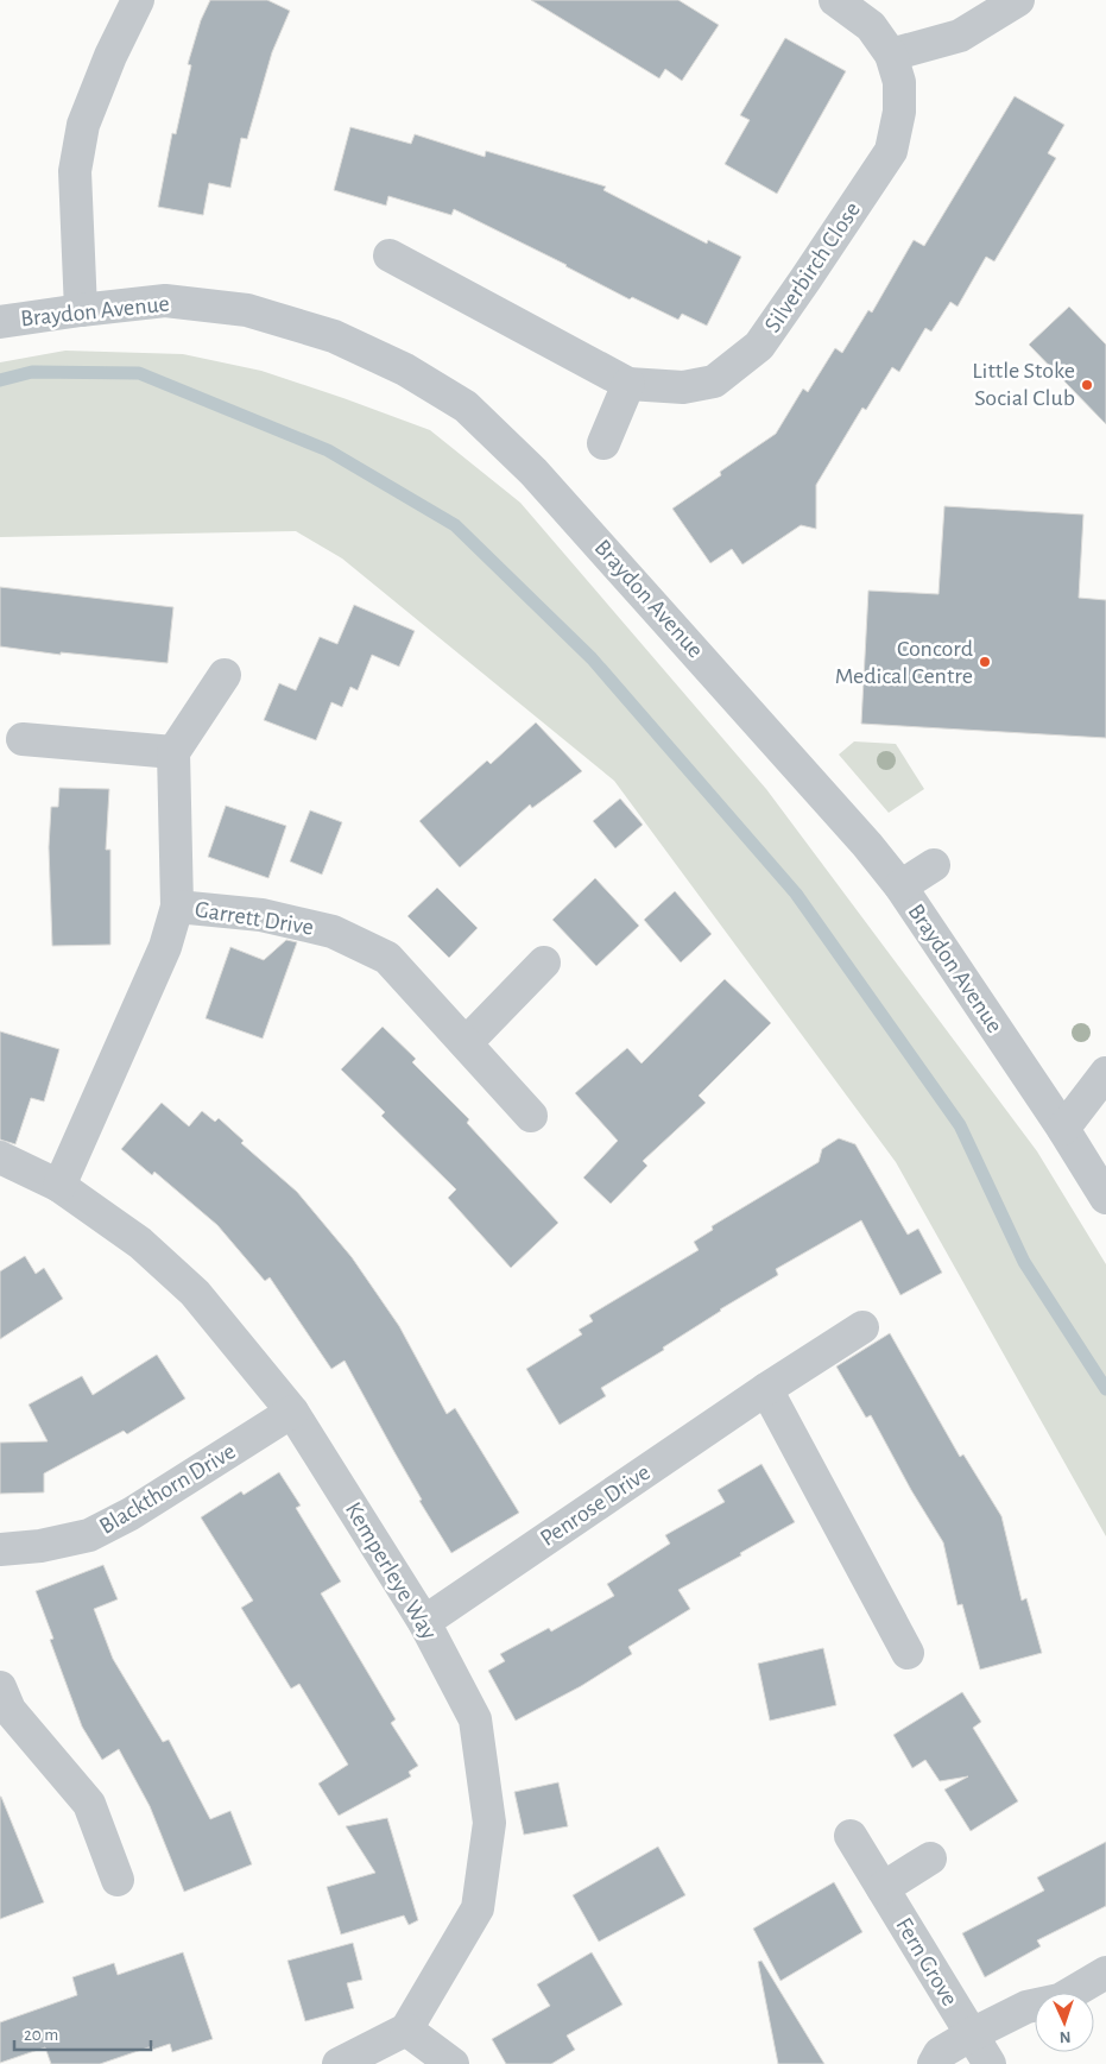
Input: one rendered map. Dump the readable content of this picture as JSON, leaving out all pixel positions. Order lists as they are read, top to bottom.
{
  "streets": {
    "street": [
      "Silverbirch Close",
      "Braydon Avenue",
      "Garrett Drive",
      "Blackthorn Drive",
      "Penrose Drive",
      "Kemperleye Way",
      "Fern Grove"
    ]
  },
  "crossings": [
    ["Garrett Drive", "Kemperleye Way"],
    ["Blackthorn Drive", "Kemperleye Way"],
    ["Penrose Drive", "Kemperleye Way"]
  ],
  "places": ["Little Stoke Social Club", "Concord Medical Centre"],
  "scale_bar": "20 m",
  "north": "bottom"
}
